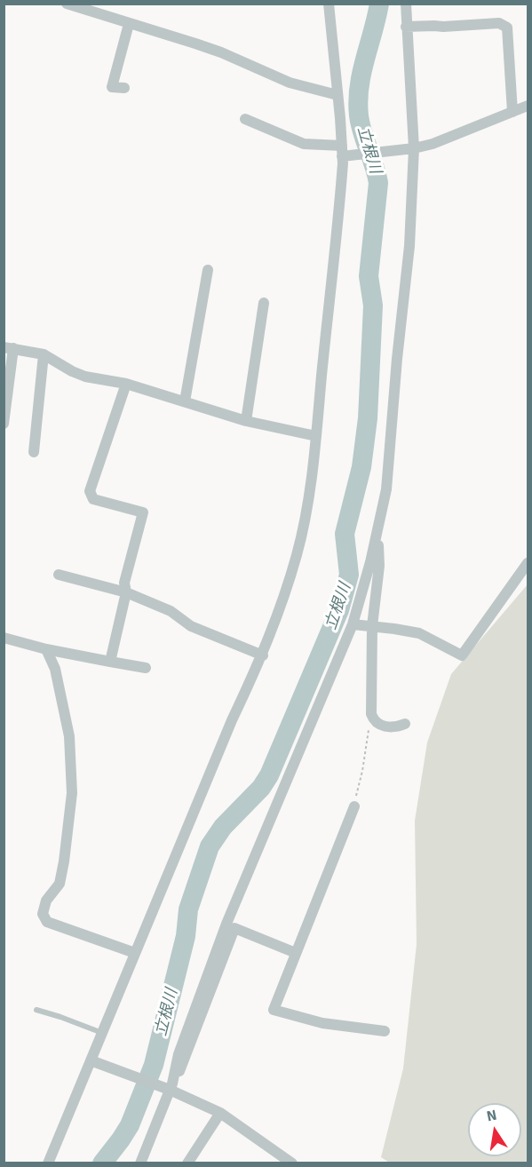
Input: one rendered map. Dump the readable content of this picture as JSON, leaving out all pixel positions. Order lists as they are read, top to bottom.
{
  "water": ["立根川"],
  "north": "top"
}
